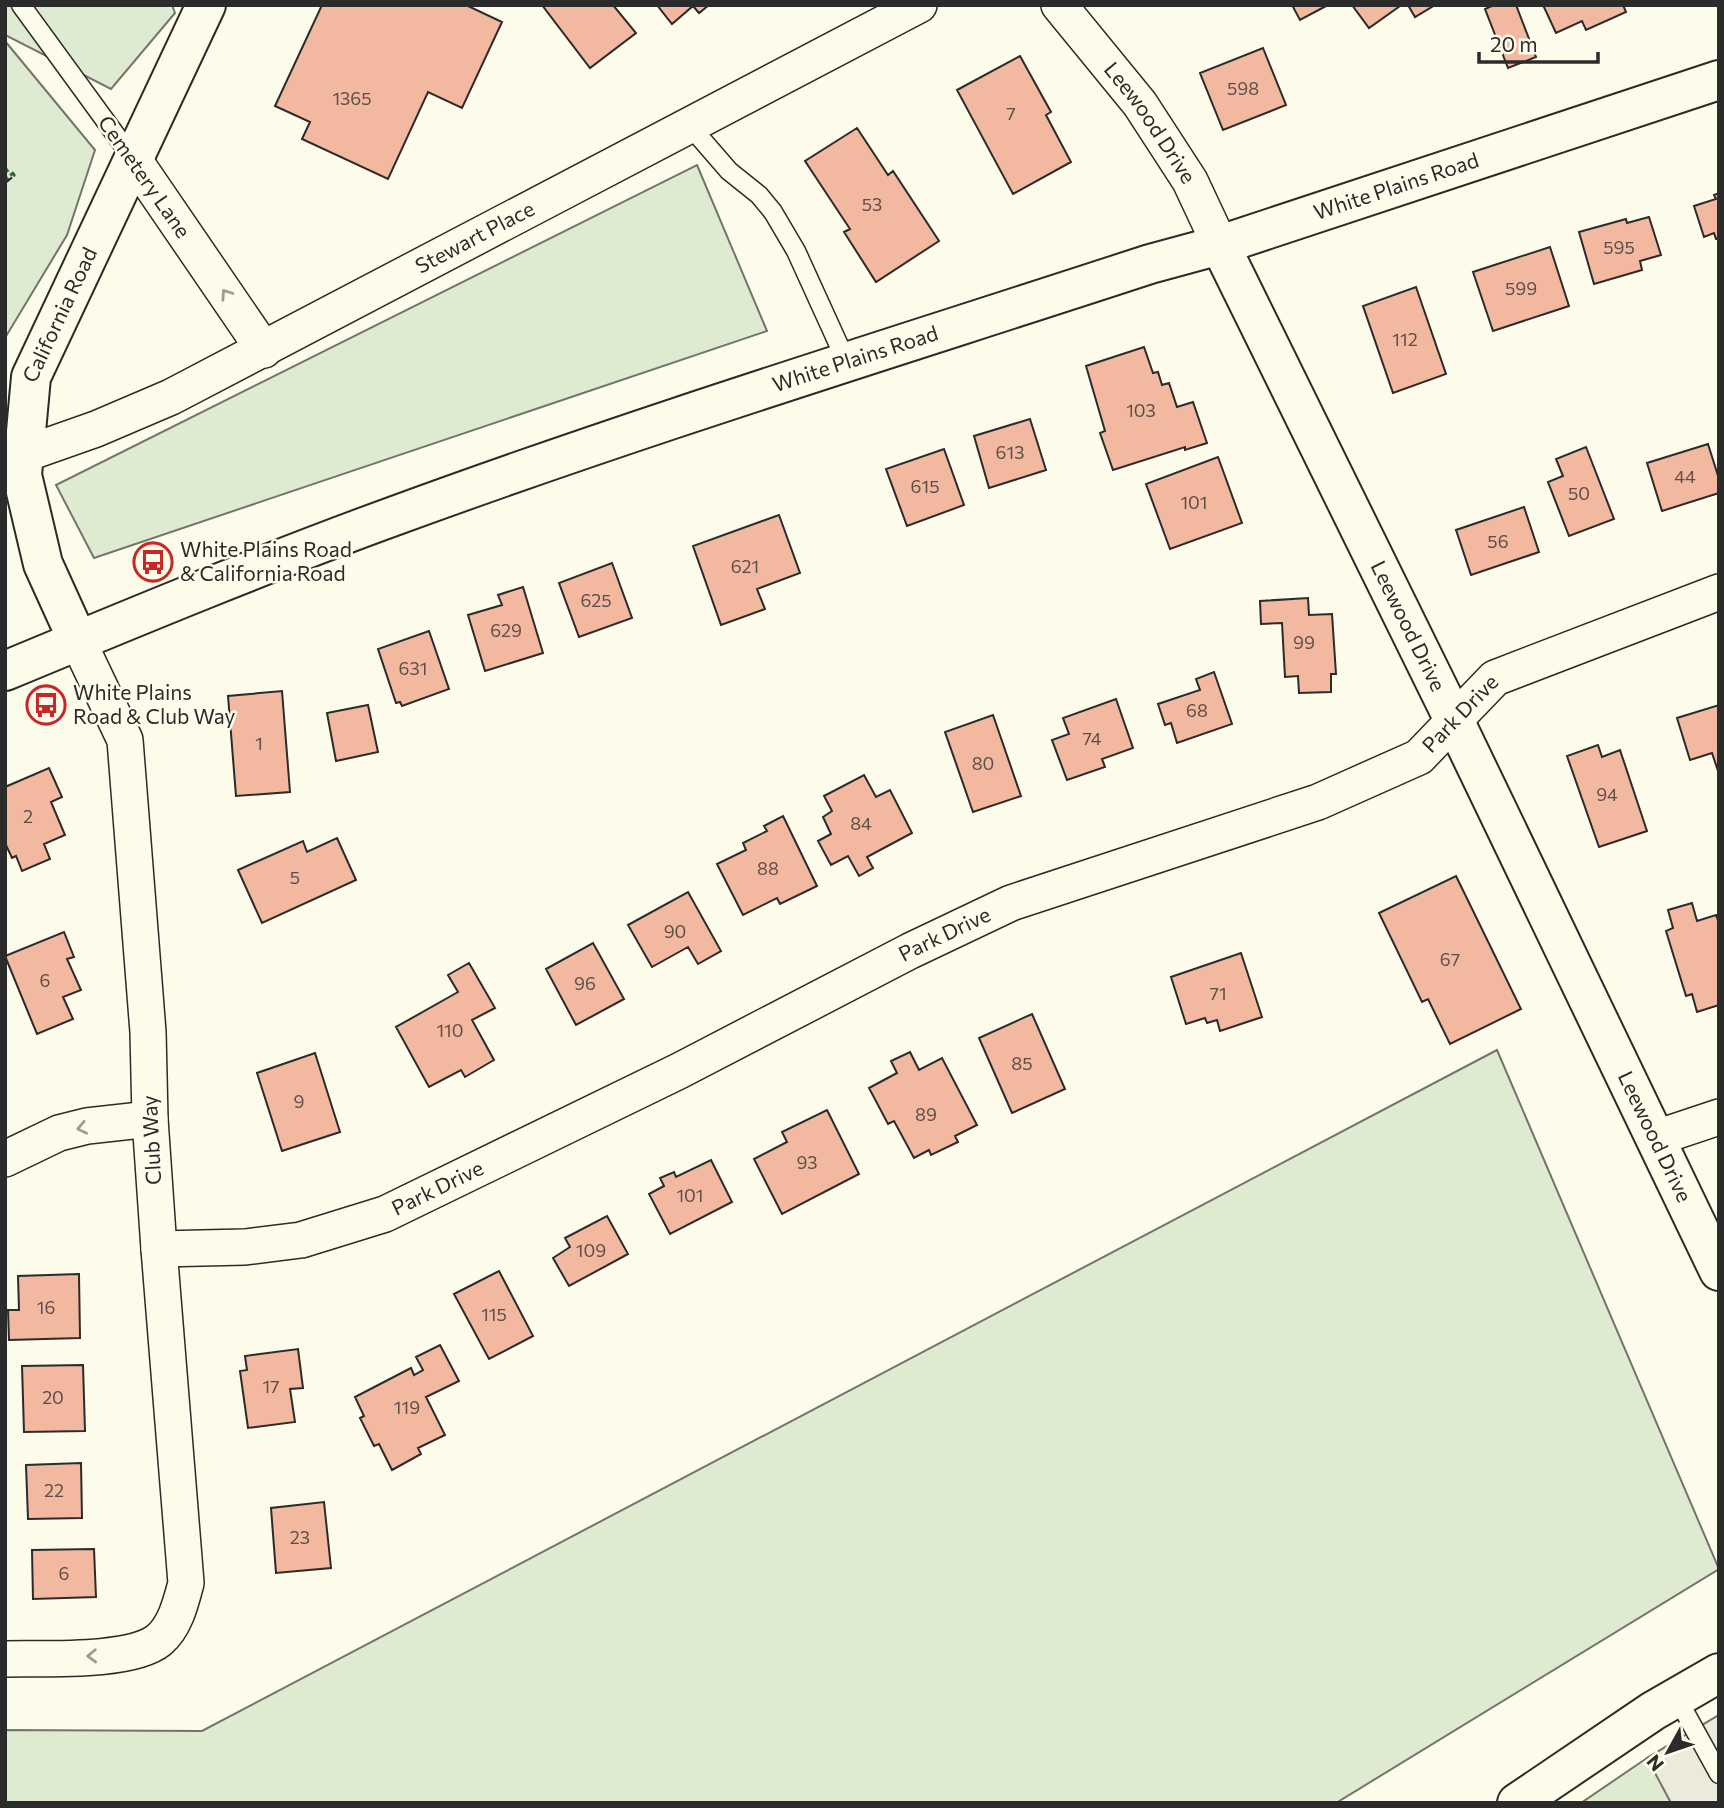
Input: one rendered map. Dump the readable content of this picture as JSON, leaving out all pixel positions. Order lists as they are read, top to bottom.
{
  "streets": {
    "main road": ["Leewood Drive", "White Plains Road", "California Road"],
    "street": [
      "Cemetery Lane",
      "Stewart Place",
      "Park Drive",
      "Club Way"
    ]
  },
  "crossings": [
    ["Leewood Drive", "White Plains Road"],
    ["Leewood Drive", "Park Drive"],
    ["Cemetery Lane", "Stewart Place"],
    ["Cemetery Lane", "California Road"],
    ["White Plains Road", "California Road"],
    ["White Plains Road", "Club Way"],
    ["Stewart Place", "California Road"],
    ["California Road", "Club Way"],
    ["Park Drive", "Club Way"]
  ],
  "one_way": ["Cemetery Lane"],
  "places": {
    "bus stop": ["White Plains Road & California Road", "White Plains Road & Club Way"]
  },
  "house_numbers": [
    "598",
    "1365",
    "7",
    "53",
    "595",
    "599",
    "112",
    "103",
    "613",
    "44",
    "615",
    "50",
    "101",
    "56",
    "621",
    "625",
    "629",
    "99",
    "631",
    "68",
    "74",
    "1",
    "80",
    "94",
    "2",
    "84",
    "88",
    "5",
    "90",
    "67",
    "6",
    "96",
    "71",
    "110",
    "85",
    "9",
    "89",
    "93",
    "101",
    "109",
    "16",
    "115",
    "17",
    "20",
    "119",
    "22",
    "23",
    "6"
  ],
  "scale_bar": "20 m",
  "north": "bottom left"
}
